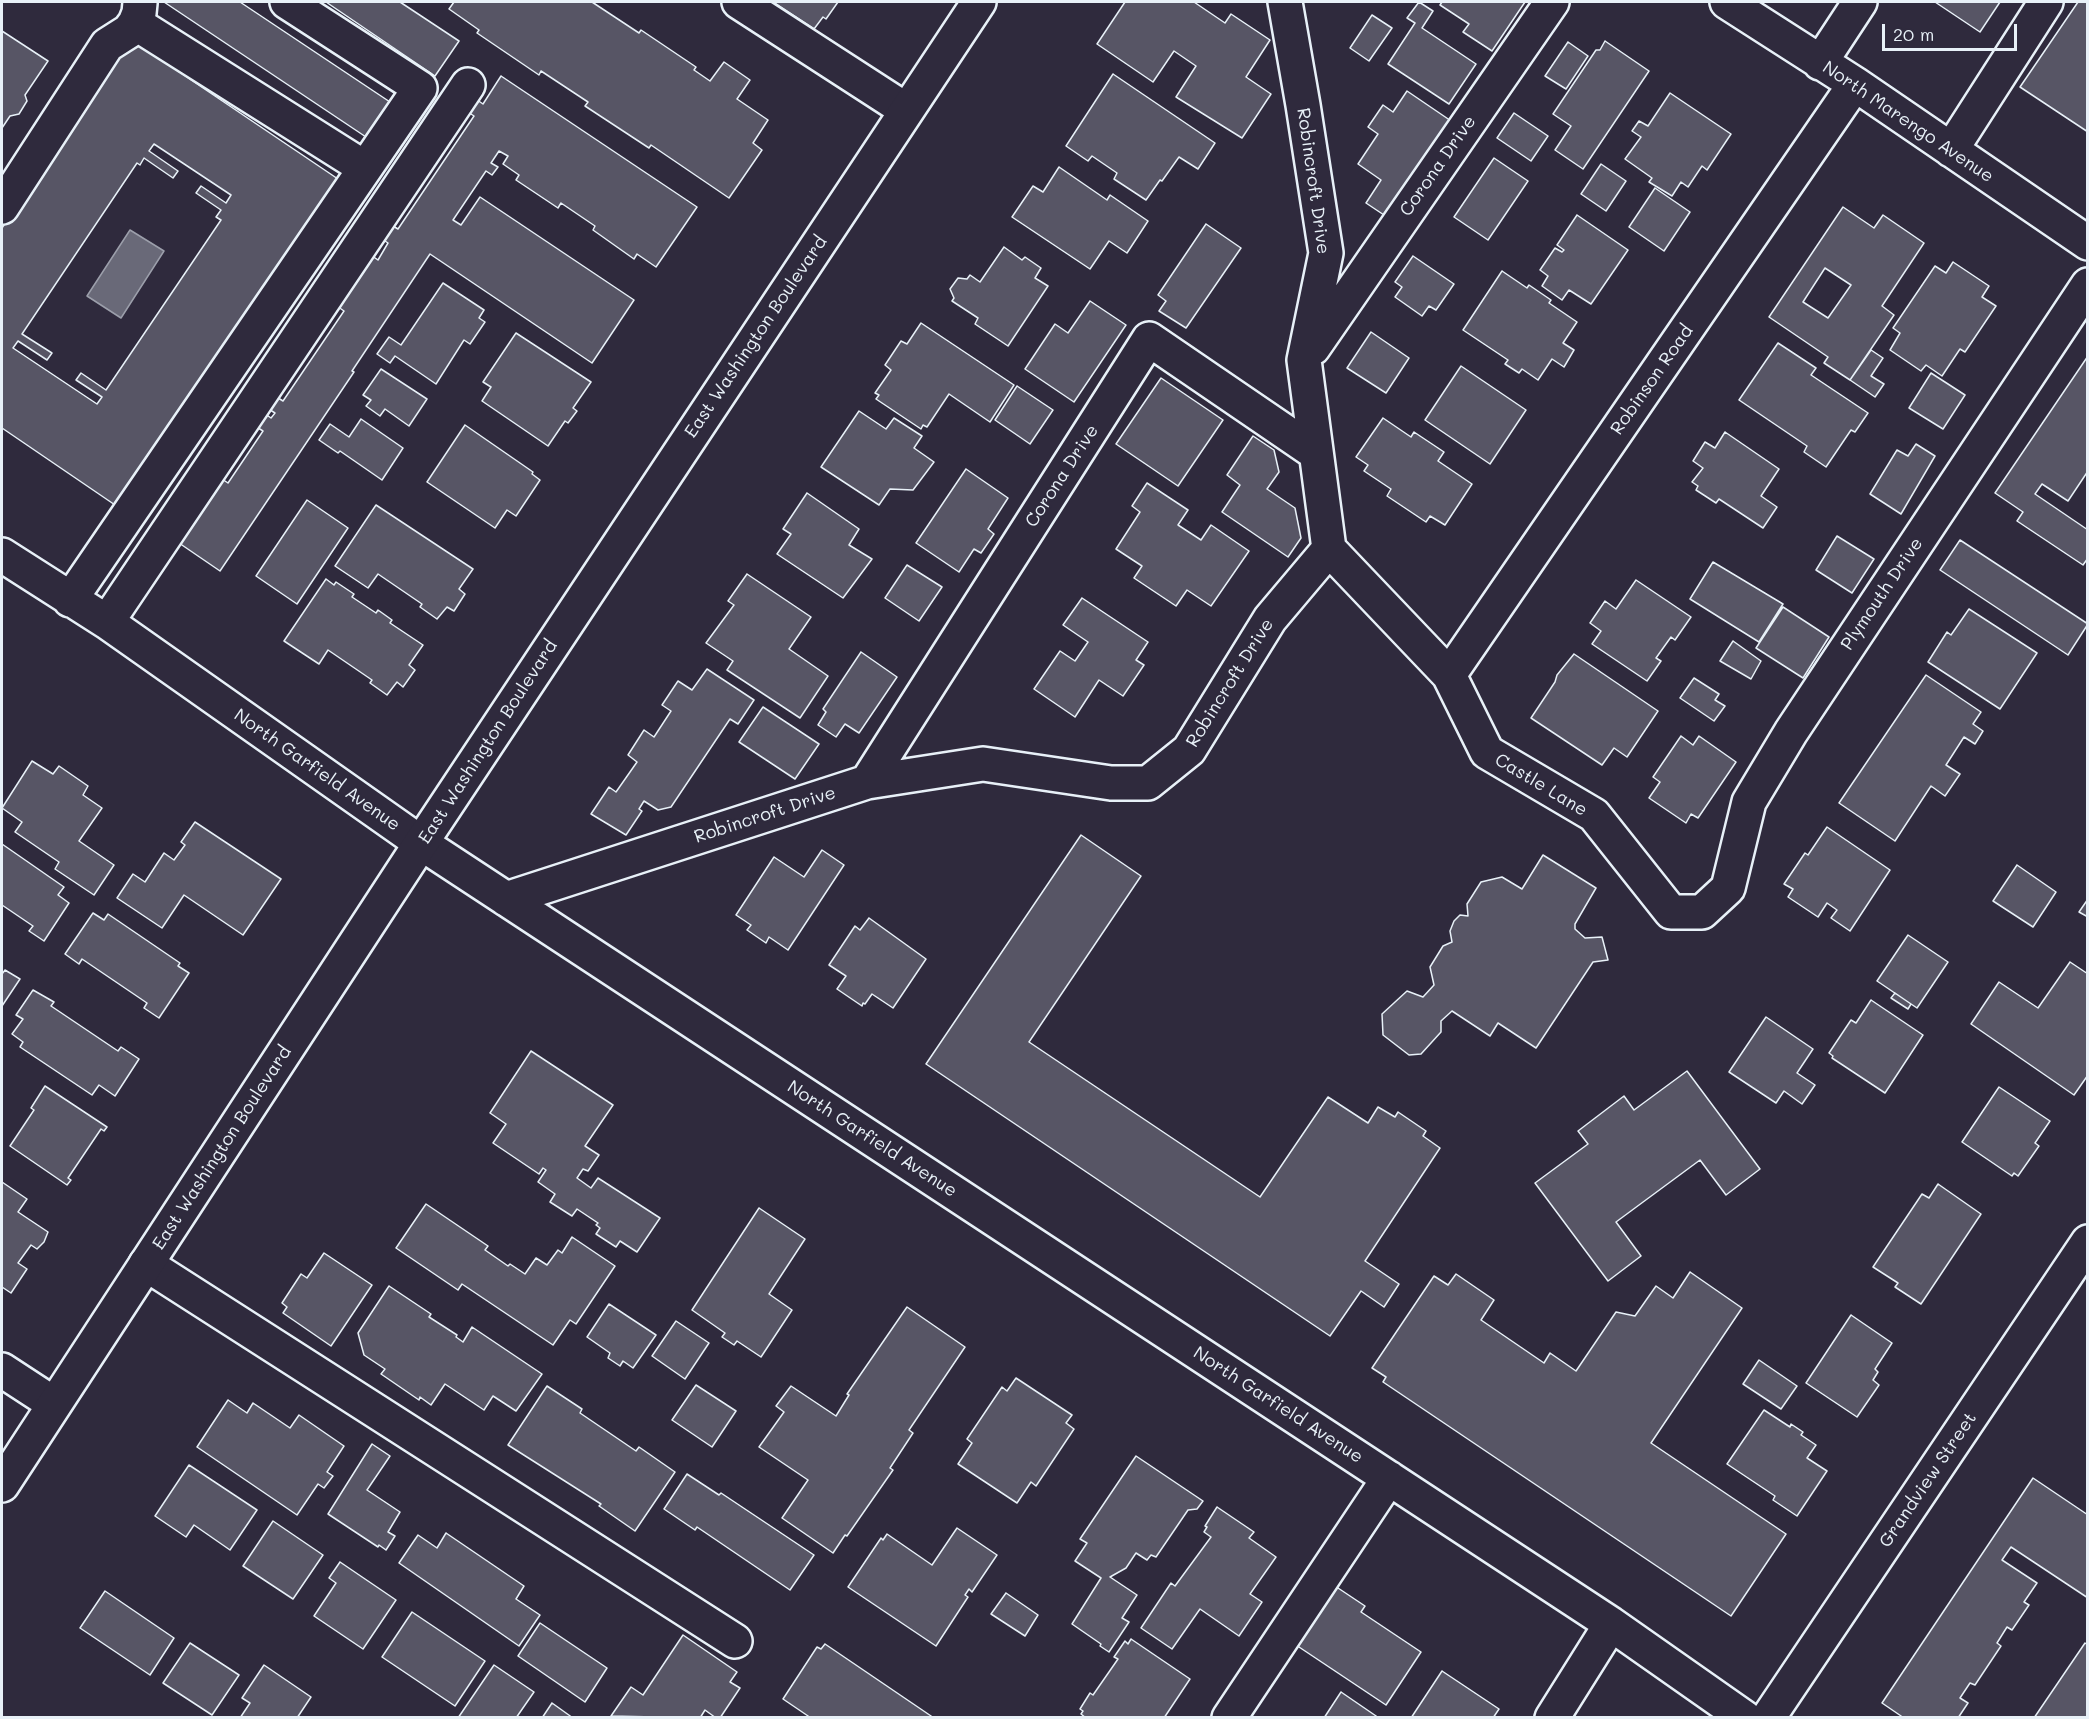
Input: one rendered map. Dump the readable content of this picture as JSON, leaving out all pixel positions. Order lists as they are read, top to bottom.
{
  "streets": {
    "street": [
      "North Marengo Avenue",
      "Corona Drive",
      "Robincroft Drive",
      "East Washington Boulevard",
      "Robinson Road",
      "Plymouth Drive",
      "North Garfield Avenue",
      "Castle Lane",
      "Grandview Street"
    ]
  },
  "crossings": [
    ["North Marengo Avenue", "Robinson Road"],
    ["Corona Drive", "Robincroft Drive"],
    ["Robincroft Drive", "North Garfield Avenue"],
    ["Robincroft Drive", "Castle Lane"],
    ["East Washington Boulevard", "North Garfield Avenue"],
    ["Robinson Road", "Castle Lane"],
    ["Plymouth Drive", "Castle Lane"]
  ],
  "scale_bar": "20 m"
}
